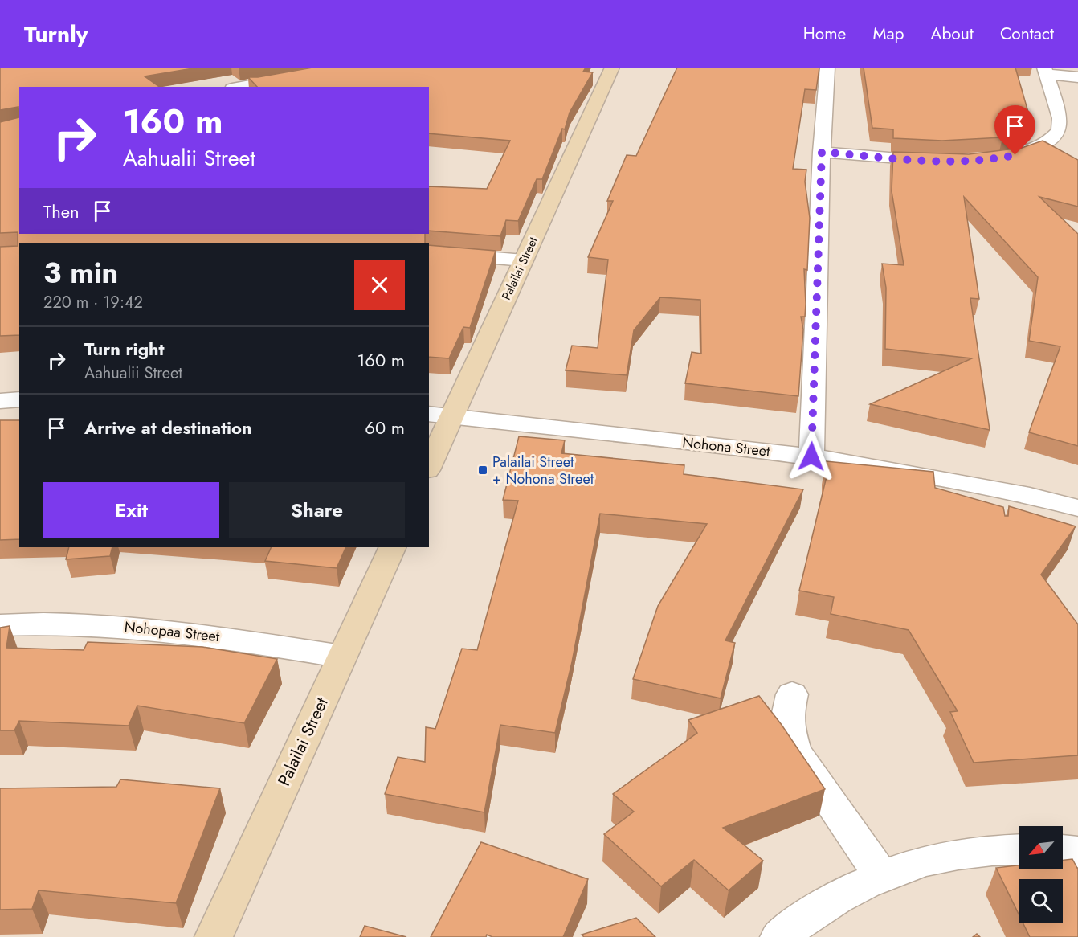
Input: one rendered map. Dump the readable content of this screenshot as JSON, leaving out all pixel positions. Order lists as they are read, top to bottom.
{
  "streets": {
    "street": ["Palailai Street", "Nohona Street", "Nohopaa Street"]
  },
  "crossings": [
    ["Palailai Street", "Nohona Street"],
    ["Palailai Street", "Nohopaa Street"]
  ],
  "places": {
    "transit": ["Palailai Street + Nohona Street"]
  },
  "north": "bottom left",
  "page": {
    "header": "Turnly",
    "nav": [
      "Home",
      "Map",
      "About",
      "Contact"
    ],
    "turn": ["160 m", "Aahualii Street"],
    "then": "Then",
    "heading": ["3 min", "220 m · 19:42"],
    "list": [
      {
        "name": "Turn right",
        "note": "Aahualii Street",
        "value": "160 m"
      },
      {
        "name": "Arrive at destination",
        "value": "60 m"
      }
    ],
    "buttons": ["Exit", "Share"]
  }
}
